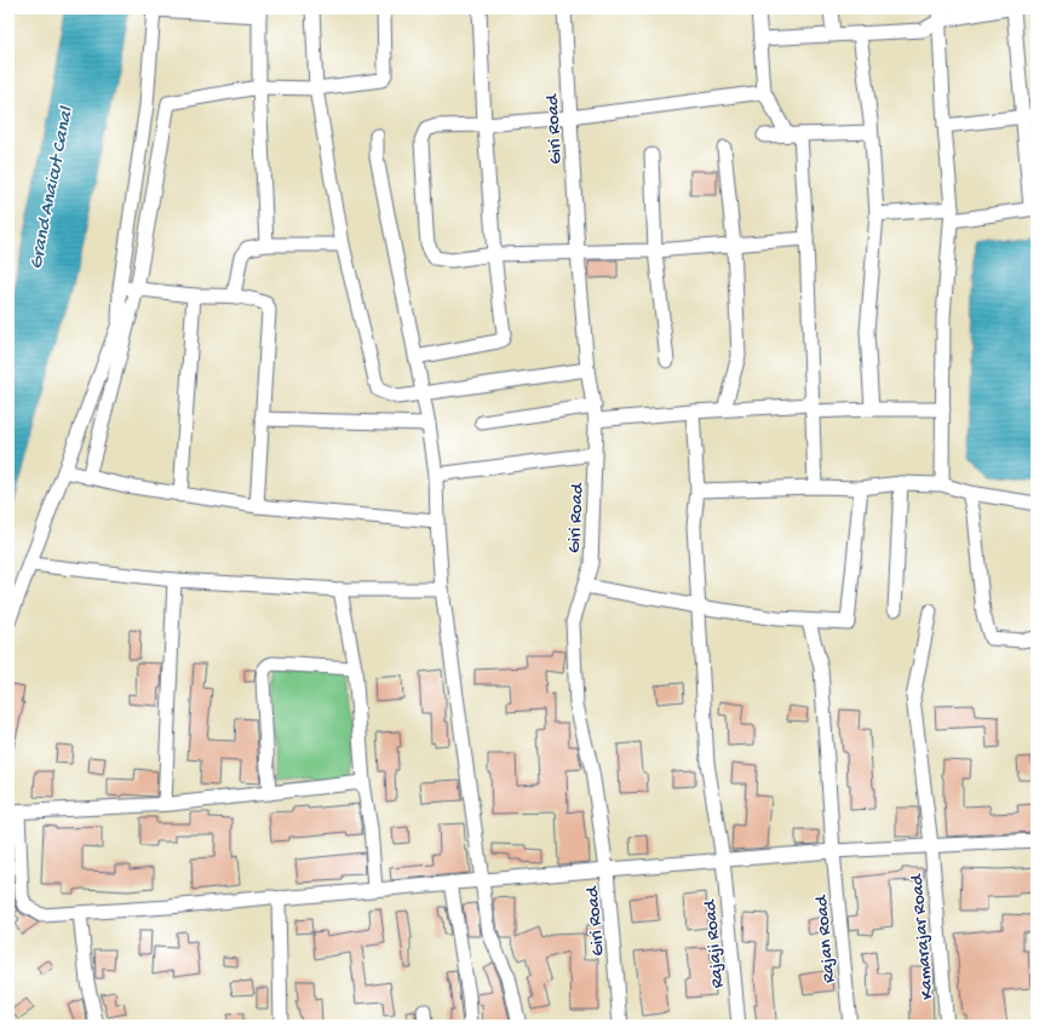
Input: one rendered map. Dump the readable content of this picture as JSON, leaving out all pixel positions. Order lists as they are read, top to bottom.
{
  "streets": {
    "street": [
      "Giri Road",
      "Kamarajar Road",
      "Rajan Road",
      "Rajaji Road"
    ]
  },
  "water": ["Grand Anaicut Canal"]
}
